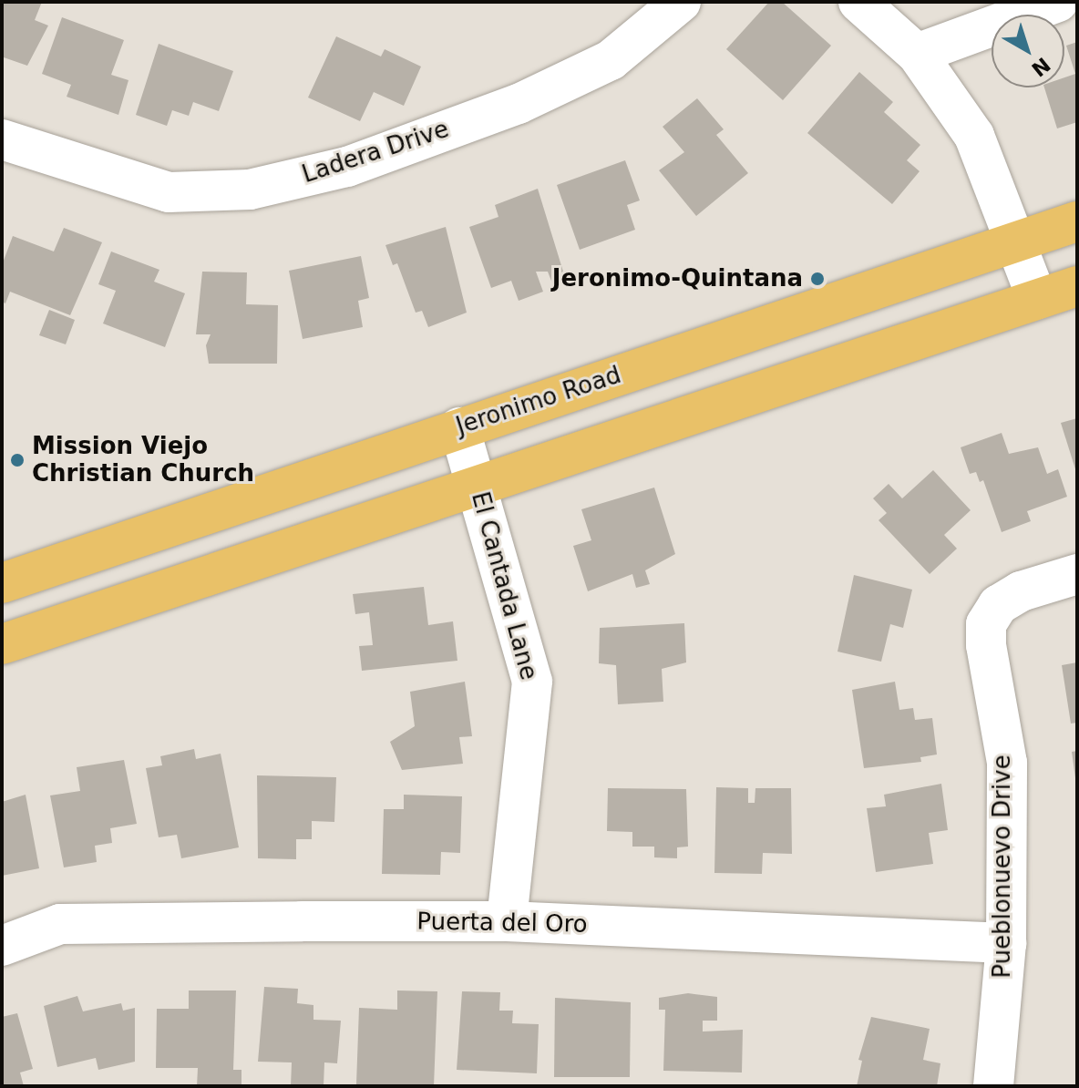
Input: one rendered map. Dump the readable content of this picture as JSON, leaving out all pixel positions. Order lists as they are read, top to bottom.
{
  "streets": {
    "main road": ["Jeronimo Road"],
    "street": [
      "Ladera Drive",
      "El Cantada Lane",
      "Pueblonuevo Drive",
      "Puerta del Oro"
    ]
  },
  "crossings": [
    ["Jeronimo Road", "El Cantada Lane"],
    ["El Cantada Lane", "Puerta del Oro"],
    ["Pueblonuevo Drive", "Puerta del Oro"]
  ],
  "places": ["Jeronimo-Quintana", "Mission Viejo Christian Church"],
  "north": "bottom right"
}
